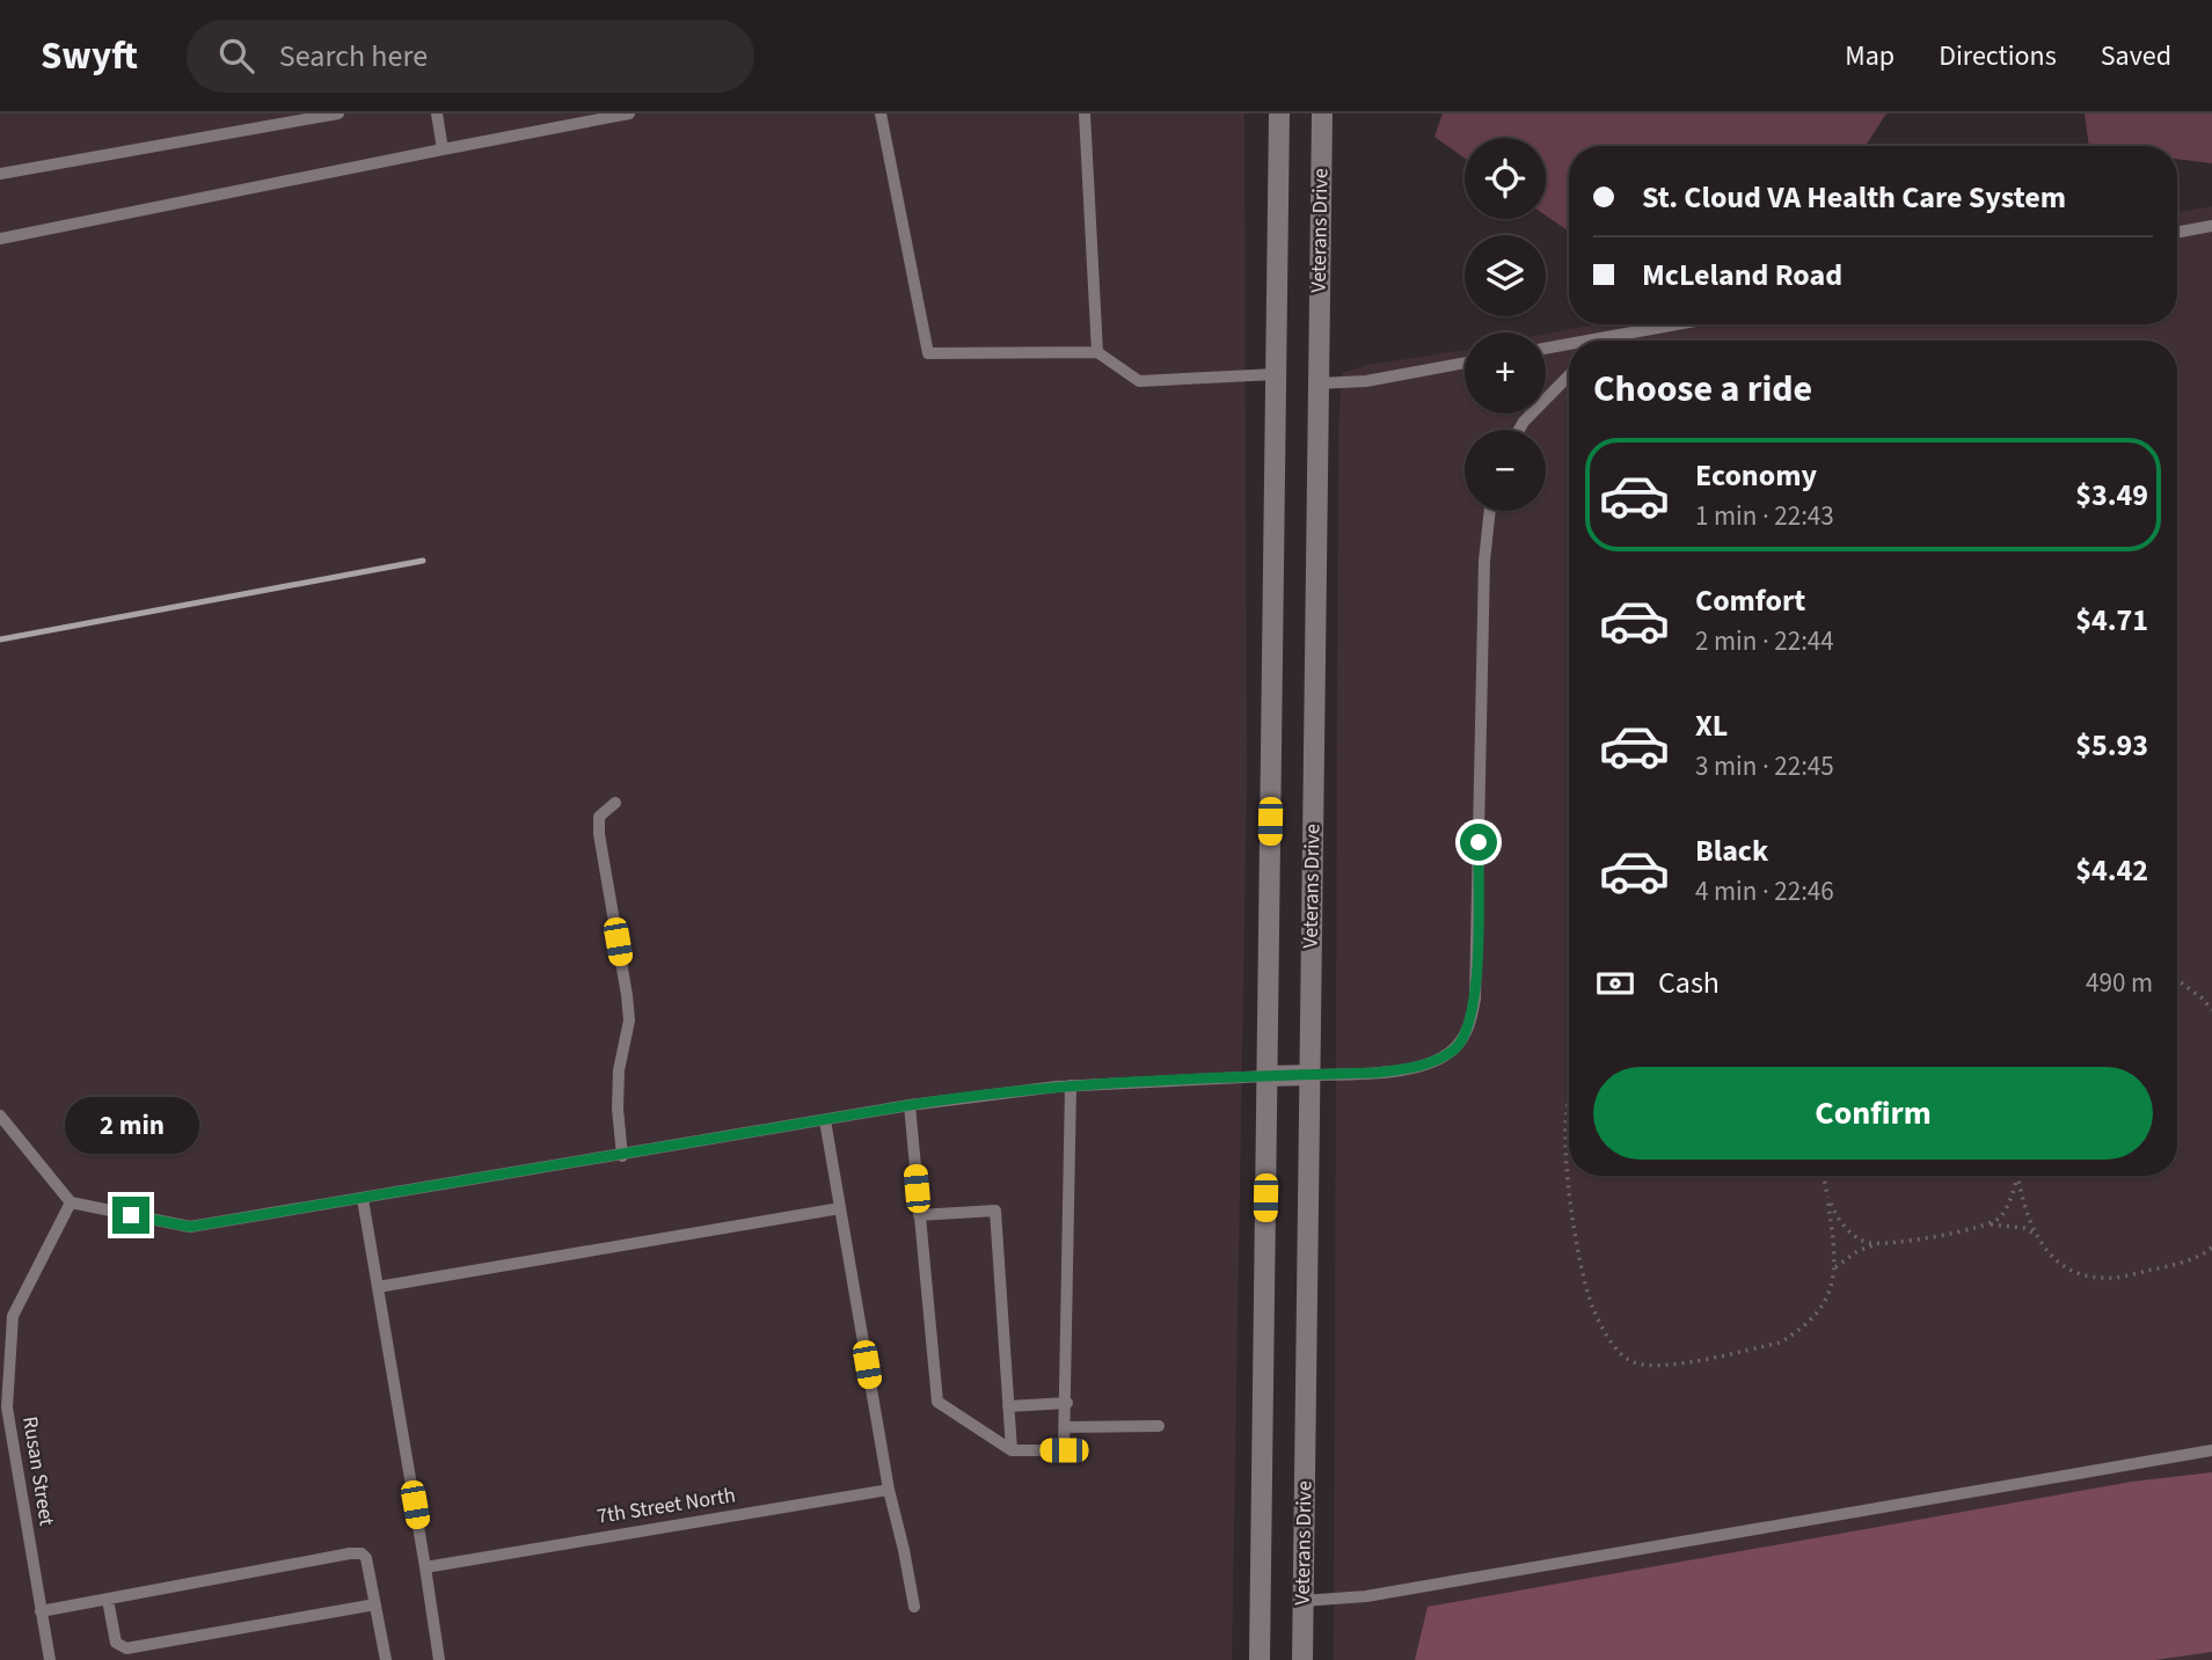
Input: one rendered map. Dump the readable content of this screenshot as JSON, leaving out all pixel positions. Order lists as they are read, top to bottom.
{
  "streets": {
    "main road": ["Veterans Drive"],
    "lane": ["Rusan Street", "7th Street North"]
  },
  "page": {
    "header": "Swyft",
    "search": "Search here",
    "nav": ["Map", "Directions", "Saved"],
    "map_buttons": ["+", "−"],
    "banner": ["St. Cloud VA Health Care System", "McLeland Road"],
    "heading": "Choose a ride",
    "list": [
      {
        "name": "Economy",
        "note": "1 min · 22:43",
        "value": "$3.49"
      },
      {
        "name": "Comfort",
        "note": "2 min · 22:44",
        "value": "$4.71"
      },
      {
        "name": "XL",
        "note": "3 min · 22:45",
        "value": "$5.93"
      },
      {
        "name": "Black",
        "note": "4 min · 22:46",
        "value": "$4.42"
      }
    ],
    "pay": ["Cash", "490 m"],
    "buttons": "Confirm",
    "bubble": "2 min"
  }
}
